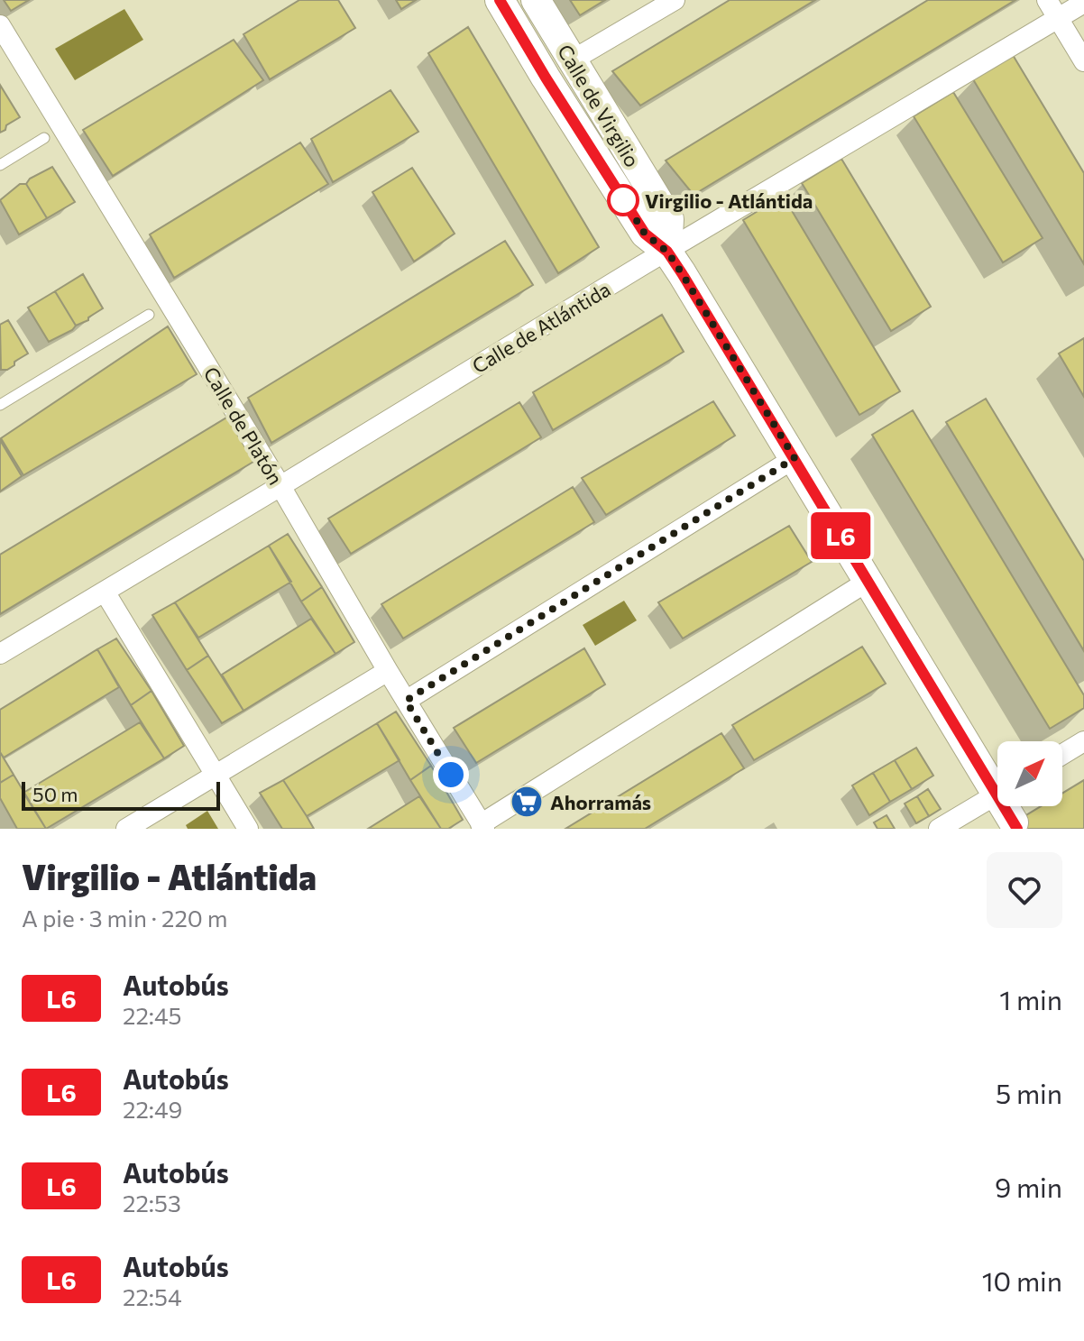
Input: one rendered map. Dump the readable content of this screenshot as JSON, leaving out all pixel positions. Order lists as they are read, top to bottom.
{
  "streets": {
    "street": ["Calle de Virgilio", "Calle de Atlántida", "Calle de Platón"]
  },
  "crossings": [
    ["Calle de Virgilio", "Calle de Atlántida"],
    ["Calle de Atlántida", "Calle de Platón"]
  ],
  "places": {
    "other": ["Virgilio - Atlántida"],
    "supermarket": ["Ahorramás"]
  },
  "lines": ["bus line L6"],
  "scale_bar": "50 m",
  "north": "top right",
  "page": {
    "on_map": "L6",
    "scale": "50 m",
    "heading": ["Virgilio - Atlántida", "A pie · 3 min · 220 m"],
    "list": [
      {
        "mark": "L6",
        "name": "Autobús",
        "note": "22:45",
        "value": "1 min"
      },
      {
        "mark": "L6",
        "name": "Autobús",
        "note": "22:49",
        "value": "5 min"
      },
      {
        "mark": "L6",
        "name": "Autobús",
        "note": "22:53",
        "value": "9 min"
      },
      {
        "mark": "L6",
        "name": "Autobús",
        "note": "22:54",
        "value": "10 min"
      }
    ]
  }
}
